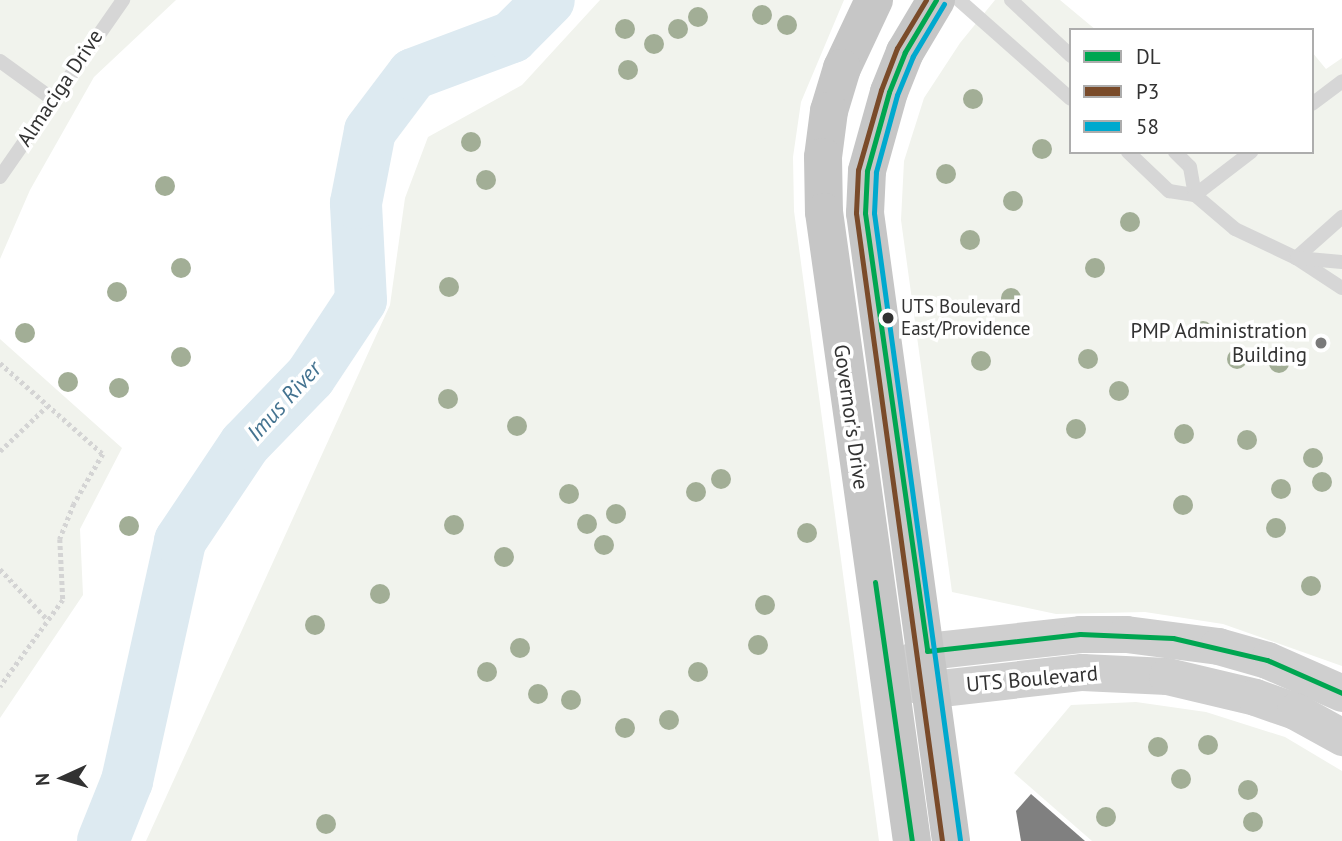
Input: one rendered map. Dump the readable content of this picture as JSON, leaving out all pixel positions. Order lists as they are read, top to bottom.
{
  "streets": {
    "highway": ["Governor's Drive"],
    "main road": ["UTS Boulevard"],
    "lane": ["Almaciga Drive"]
  },
  "crossings": [
    ["Governor's Drive", "UTS Boulevard"]
  ],
  "water": ["Imus River"],
  "places": ["UTS Boulevard East/Providence", "PMP Administration Building"],
  "lines": ["transit line DL", "transit line P3", "transit line 58"],
  "legend": ["DL", "P3", "58"],
  "north": "left"
}
